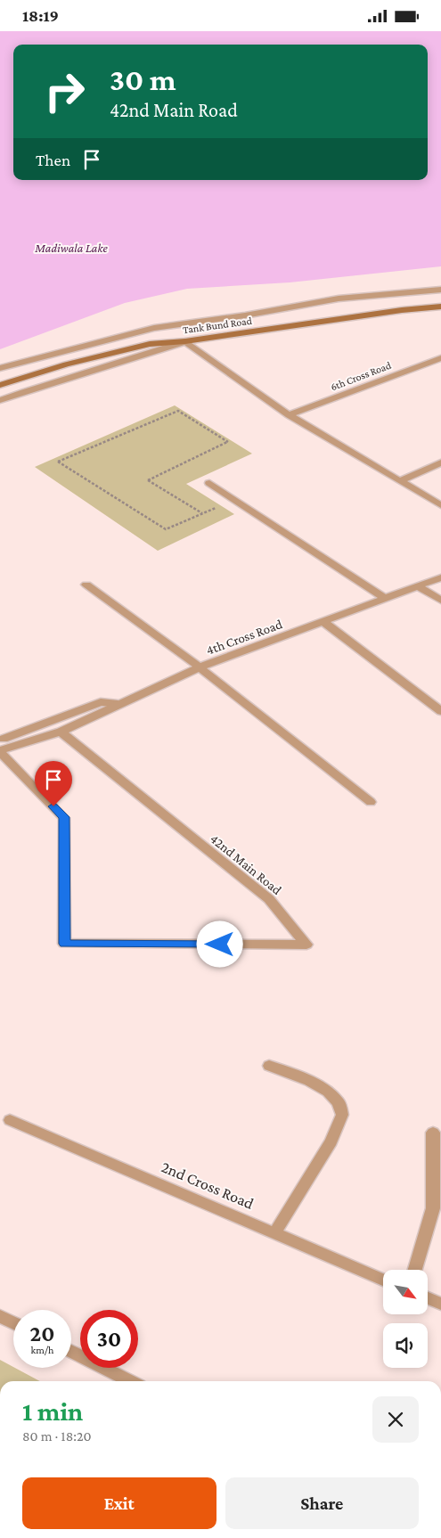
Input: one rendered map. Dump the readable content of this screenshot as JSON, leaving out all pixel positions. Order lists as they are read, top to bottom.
{
  "streets": {
    "main road": ["Tank Bund Road"],
    "street": [
      "6th Cross Road",
      "4th Cross Road",
      "42nd Main Road",
      "2nd Cross Road"
    ]
  },
  "crossings": [
    ["4th Cross Road", "42nd Main Road"]
  ],
  "water": ["Madiwala Lake"],
  "north": "bottom right",
  "page": {
    "status": "18:19",
    "turn": ["30 m", "42nd Main Road"],
    "then": "Then",
    "speed": "20 km/h",
    "limit": "30",
    "heading": ["1 min", "80 m · 18:20"],
    "buttons": ["Exit", "Share"]
  }
}
